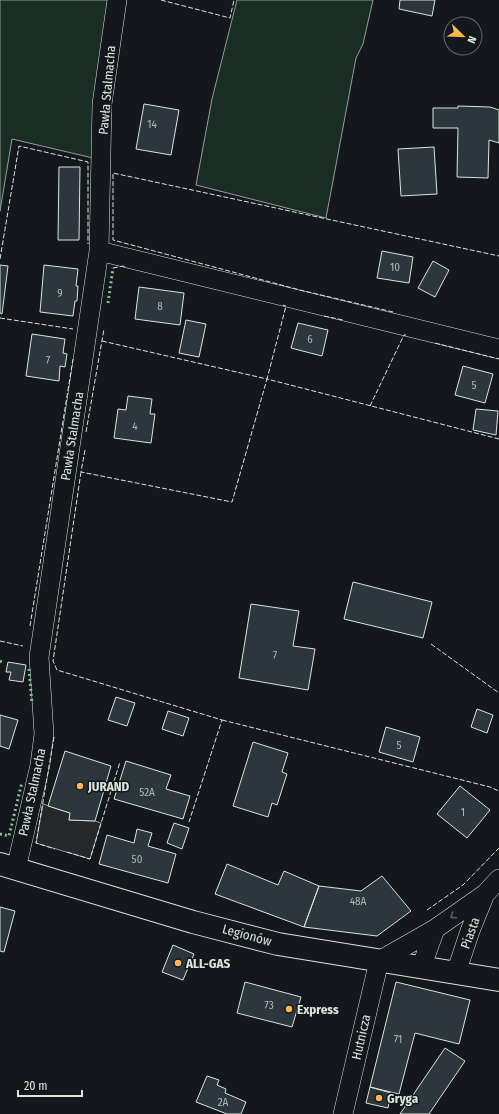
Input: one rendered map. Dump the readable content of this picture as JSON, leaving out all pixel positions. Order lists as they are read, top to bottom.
{
  "streets": {
    "street": [
      "Pawła Stalmacha",
      "Piasta",
      "Legionów",
      "Hutnicza"
    ]
  },
  "crossings": [
    ["Pawła Stalmacha", "Legionów"],
    ["Piasta", "Legionów"],
    ["Piasta", "Hutnicza"],
    ["Legionów", "Hutnicza"]
  ],
  "places": [
    "JURAND",
    "ALL-GAS",
    "Express",
    "Gryga"
  ],
  "house_numbers": [
    "14",
    "10",
    "9",
    "8",
    "6",
    "7",
    "5",
    "4",
    "7",
    "5",
    "52A",
    "1",
    "50",
    "48A",
    "73",
    "71",
    "2A"
  ],
  "scale_bar": "20 m",
  "north": "bottom right"
}
